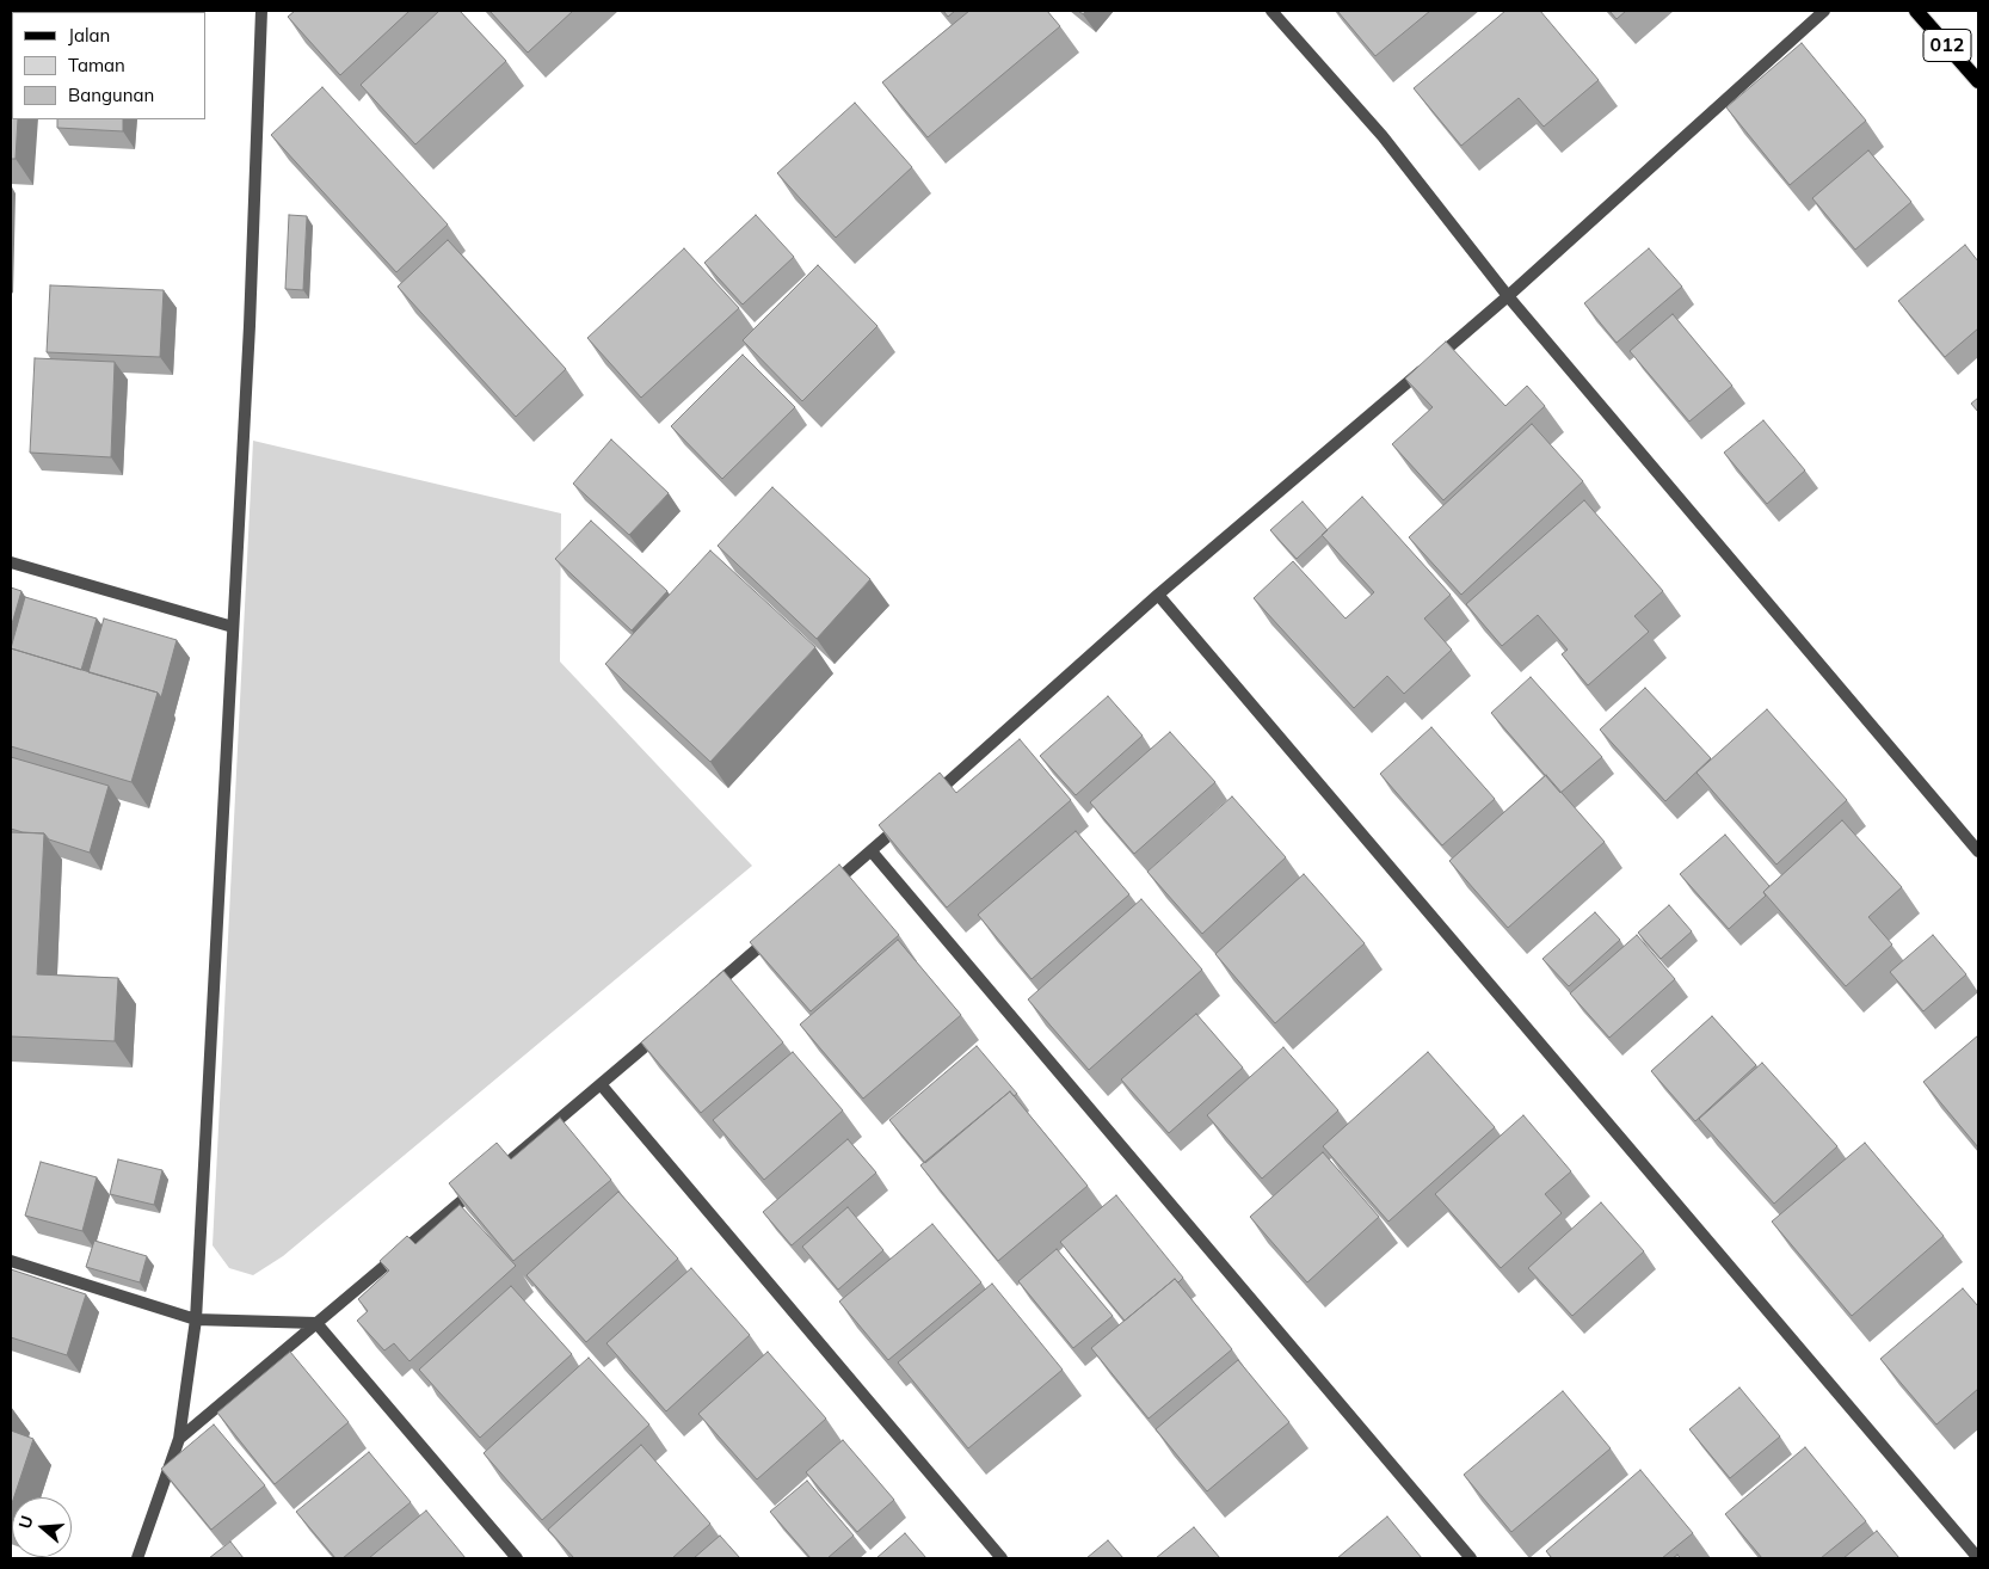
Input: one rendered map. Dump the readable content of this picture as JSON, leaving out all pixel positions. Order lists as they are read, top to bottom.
{
  "streets": {
    "main road": ["012"]
  },
  "legend": ["Jalan", "Taman", "Bangunan"],
  "north": "left"
}
